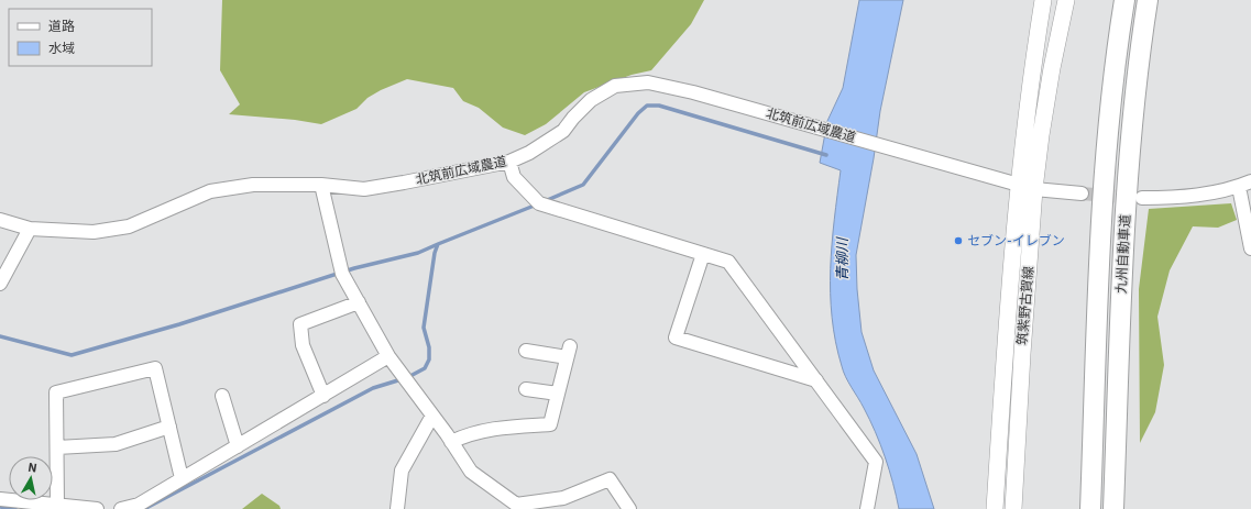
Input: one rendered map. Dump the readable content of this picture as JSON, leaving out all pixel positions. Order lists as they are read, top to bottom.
{
  "streets": {
    "highway": ["九州自動車道"],
    "main road": ["筑紫野古賀線"],
    "street": ["北筑前広域農道"]
  },
  "crossings": [
    ["北筑前広域農道", "筑紫野古賀線"]
  ],
  "water": ["青柳川"],
  "places": ["セブン-イレブン"],
  "legend": ["道路", "水域"],
  "north": "top"
}
